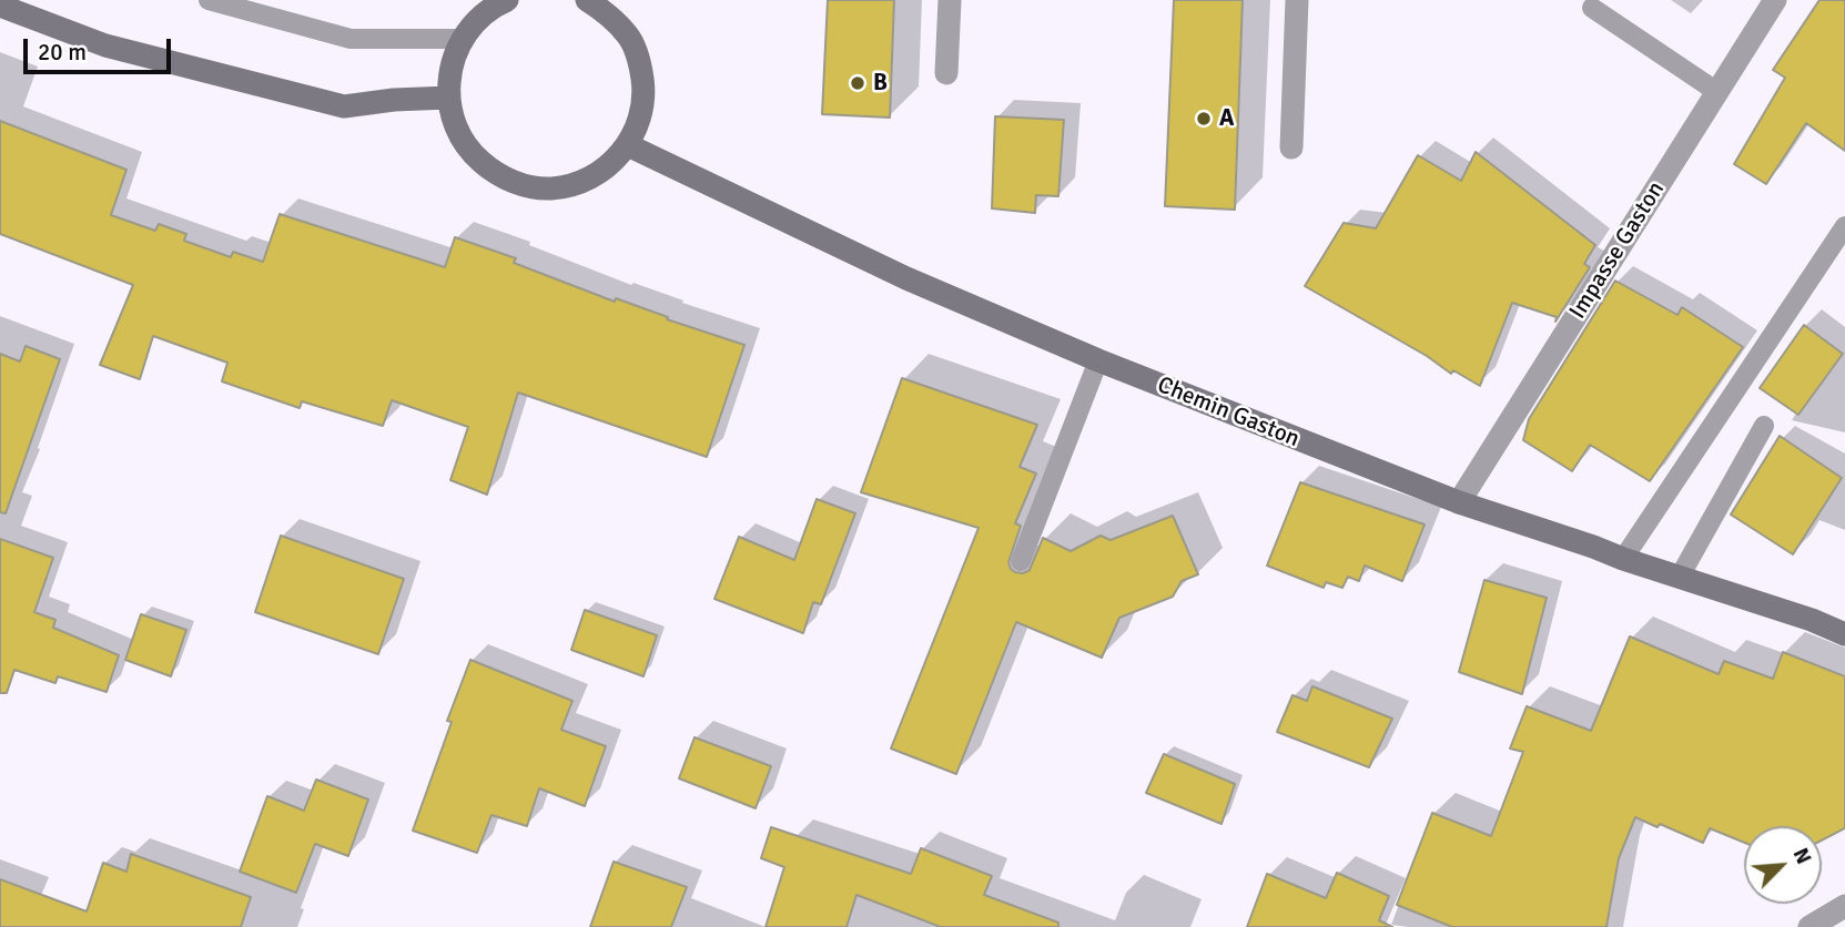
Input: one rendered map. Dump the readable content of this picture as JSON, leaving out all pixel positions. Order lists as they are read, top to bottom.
{
  "streets": {
    "street": ["Impasse Gaston", "Chemin Gaston"]
  },
  "crossings": [
    ["Impasse Gaston", "Chemin Gaston"]
  ],
  "places": ["B", "A"],
  "scale_bar": "20 m",
  "north": "top right"
}
